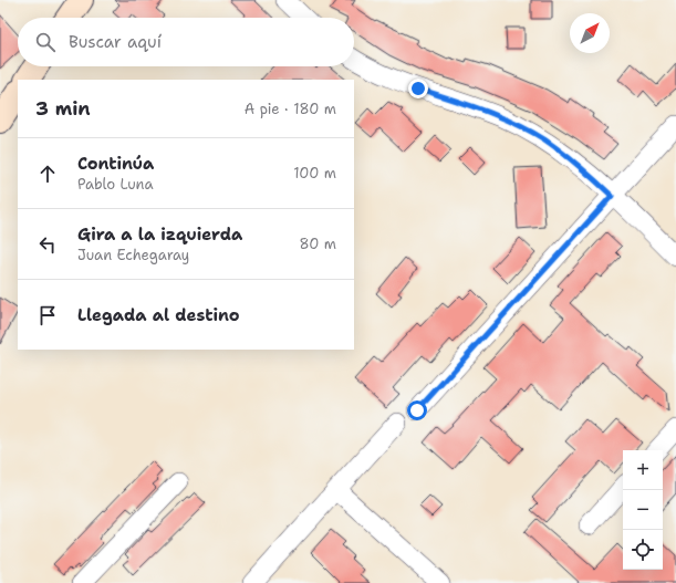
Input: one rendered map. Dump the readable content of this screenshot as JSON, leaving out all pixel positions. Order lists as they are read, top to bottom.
{
  "north": "top right",
  "page": {
    "search": "Buscar aquí",
    "heading": ["3 min", "A pie · 180 m"],
    "list": [
      ["Continúa", "Pablo Luna", "100 m"],
      ["Gira a la izquierda", "Juan Echegaray", "80 m"],
      "Llegada al destino"
    ],
    "map_buttons": ["+", "−"]
  }
}
